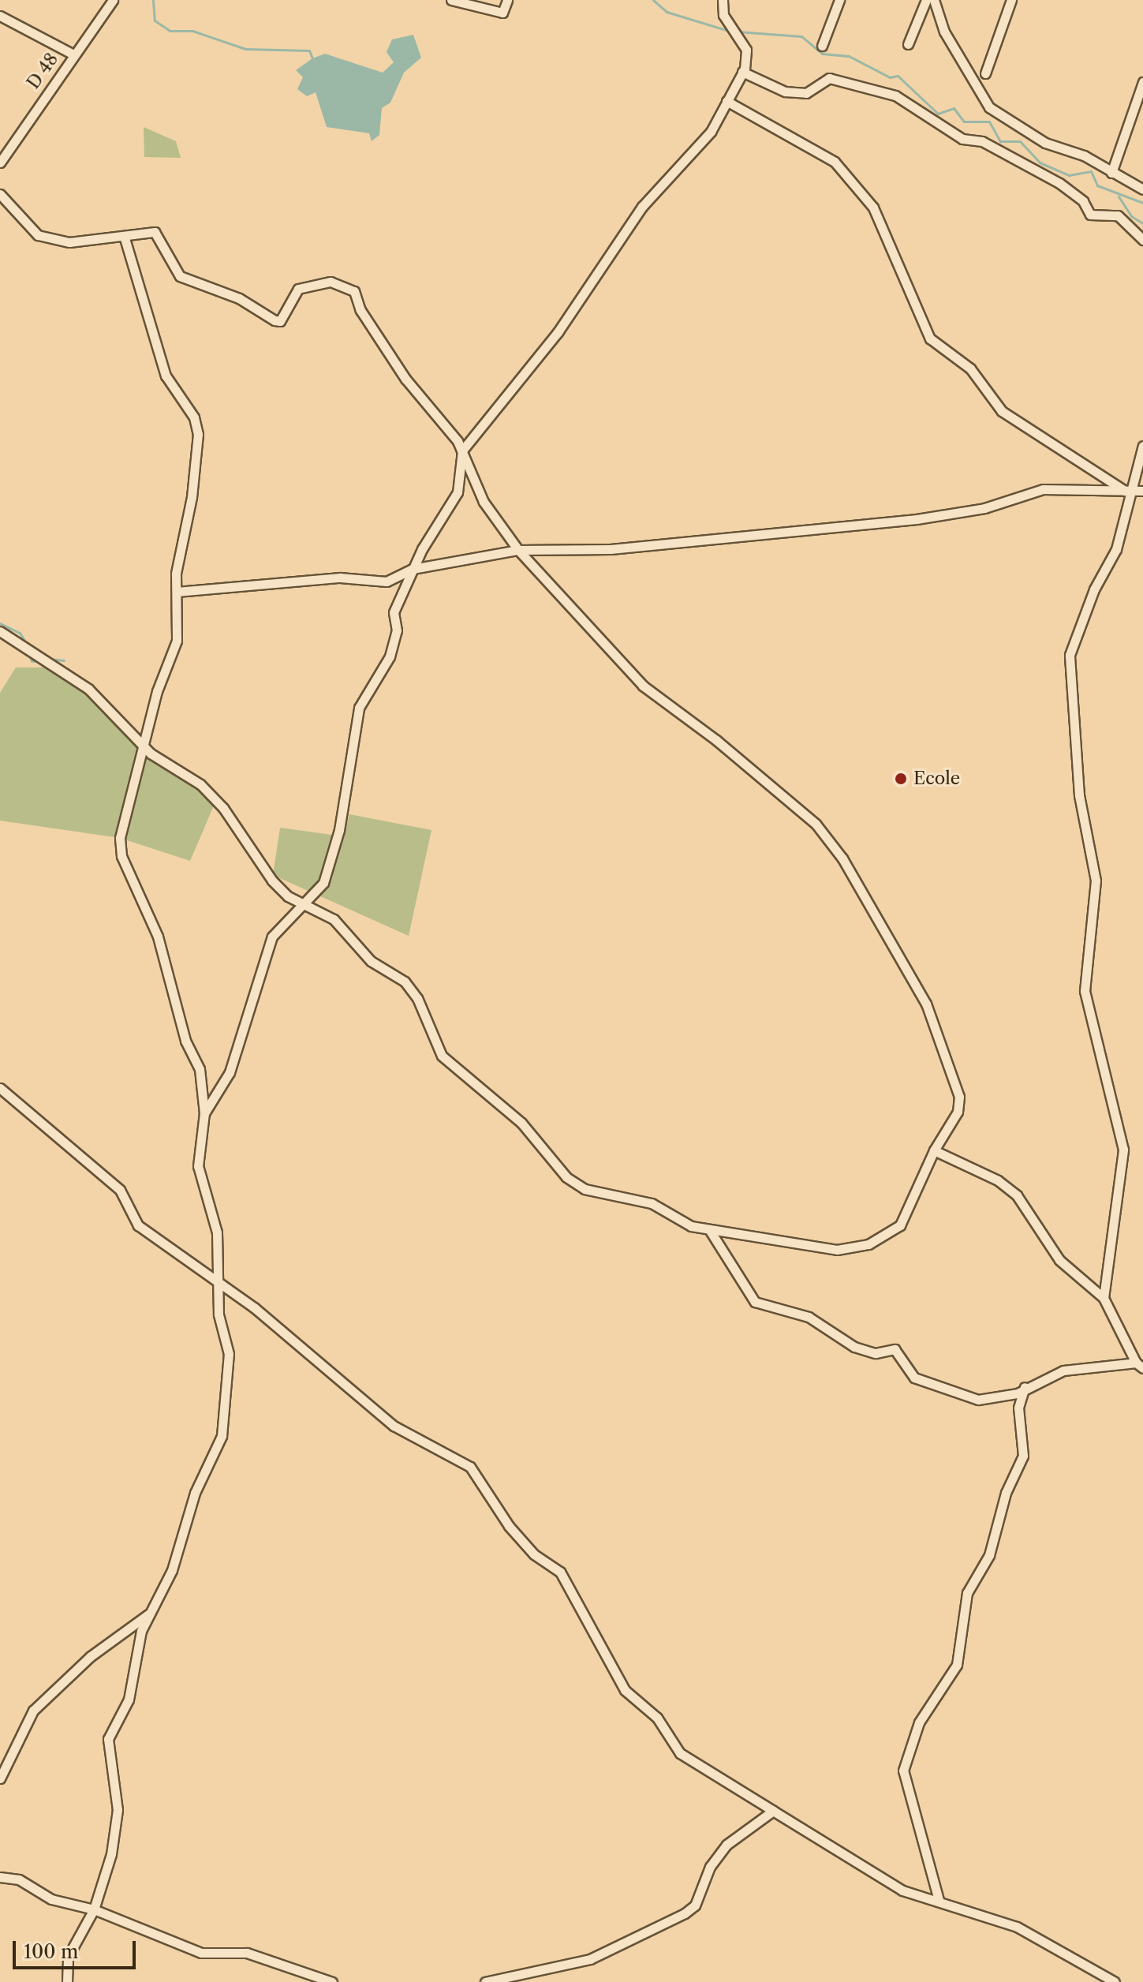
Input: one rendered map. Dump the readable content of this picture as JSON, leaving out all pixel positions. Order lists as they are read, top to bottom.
{
  "streets": {
    "street": ["D 48"]
  },
  "places": ["Ecole"],
  "scale_bar": "100 m"
}
